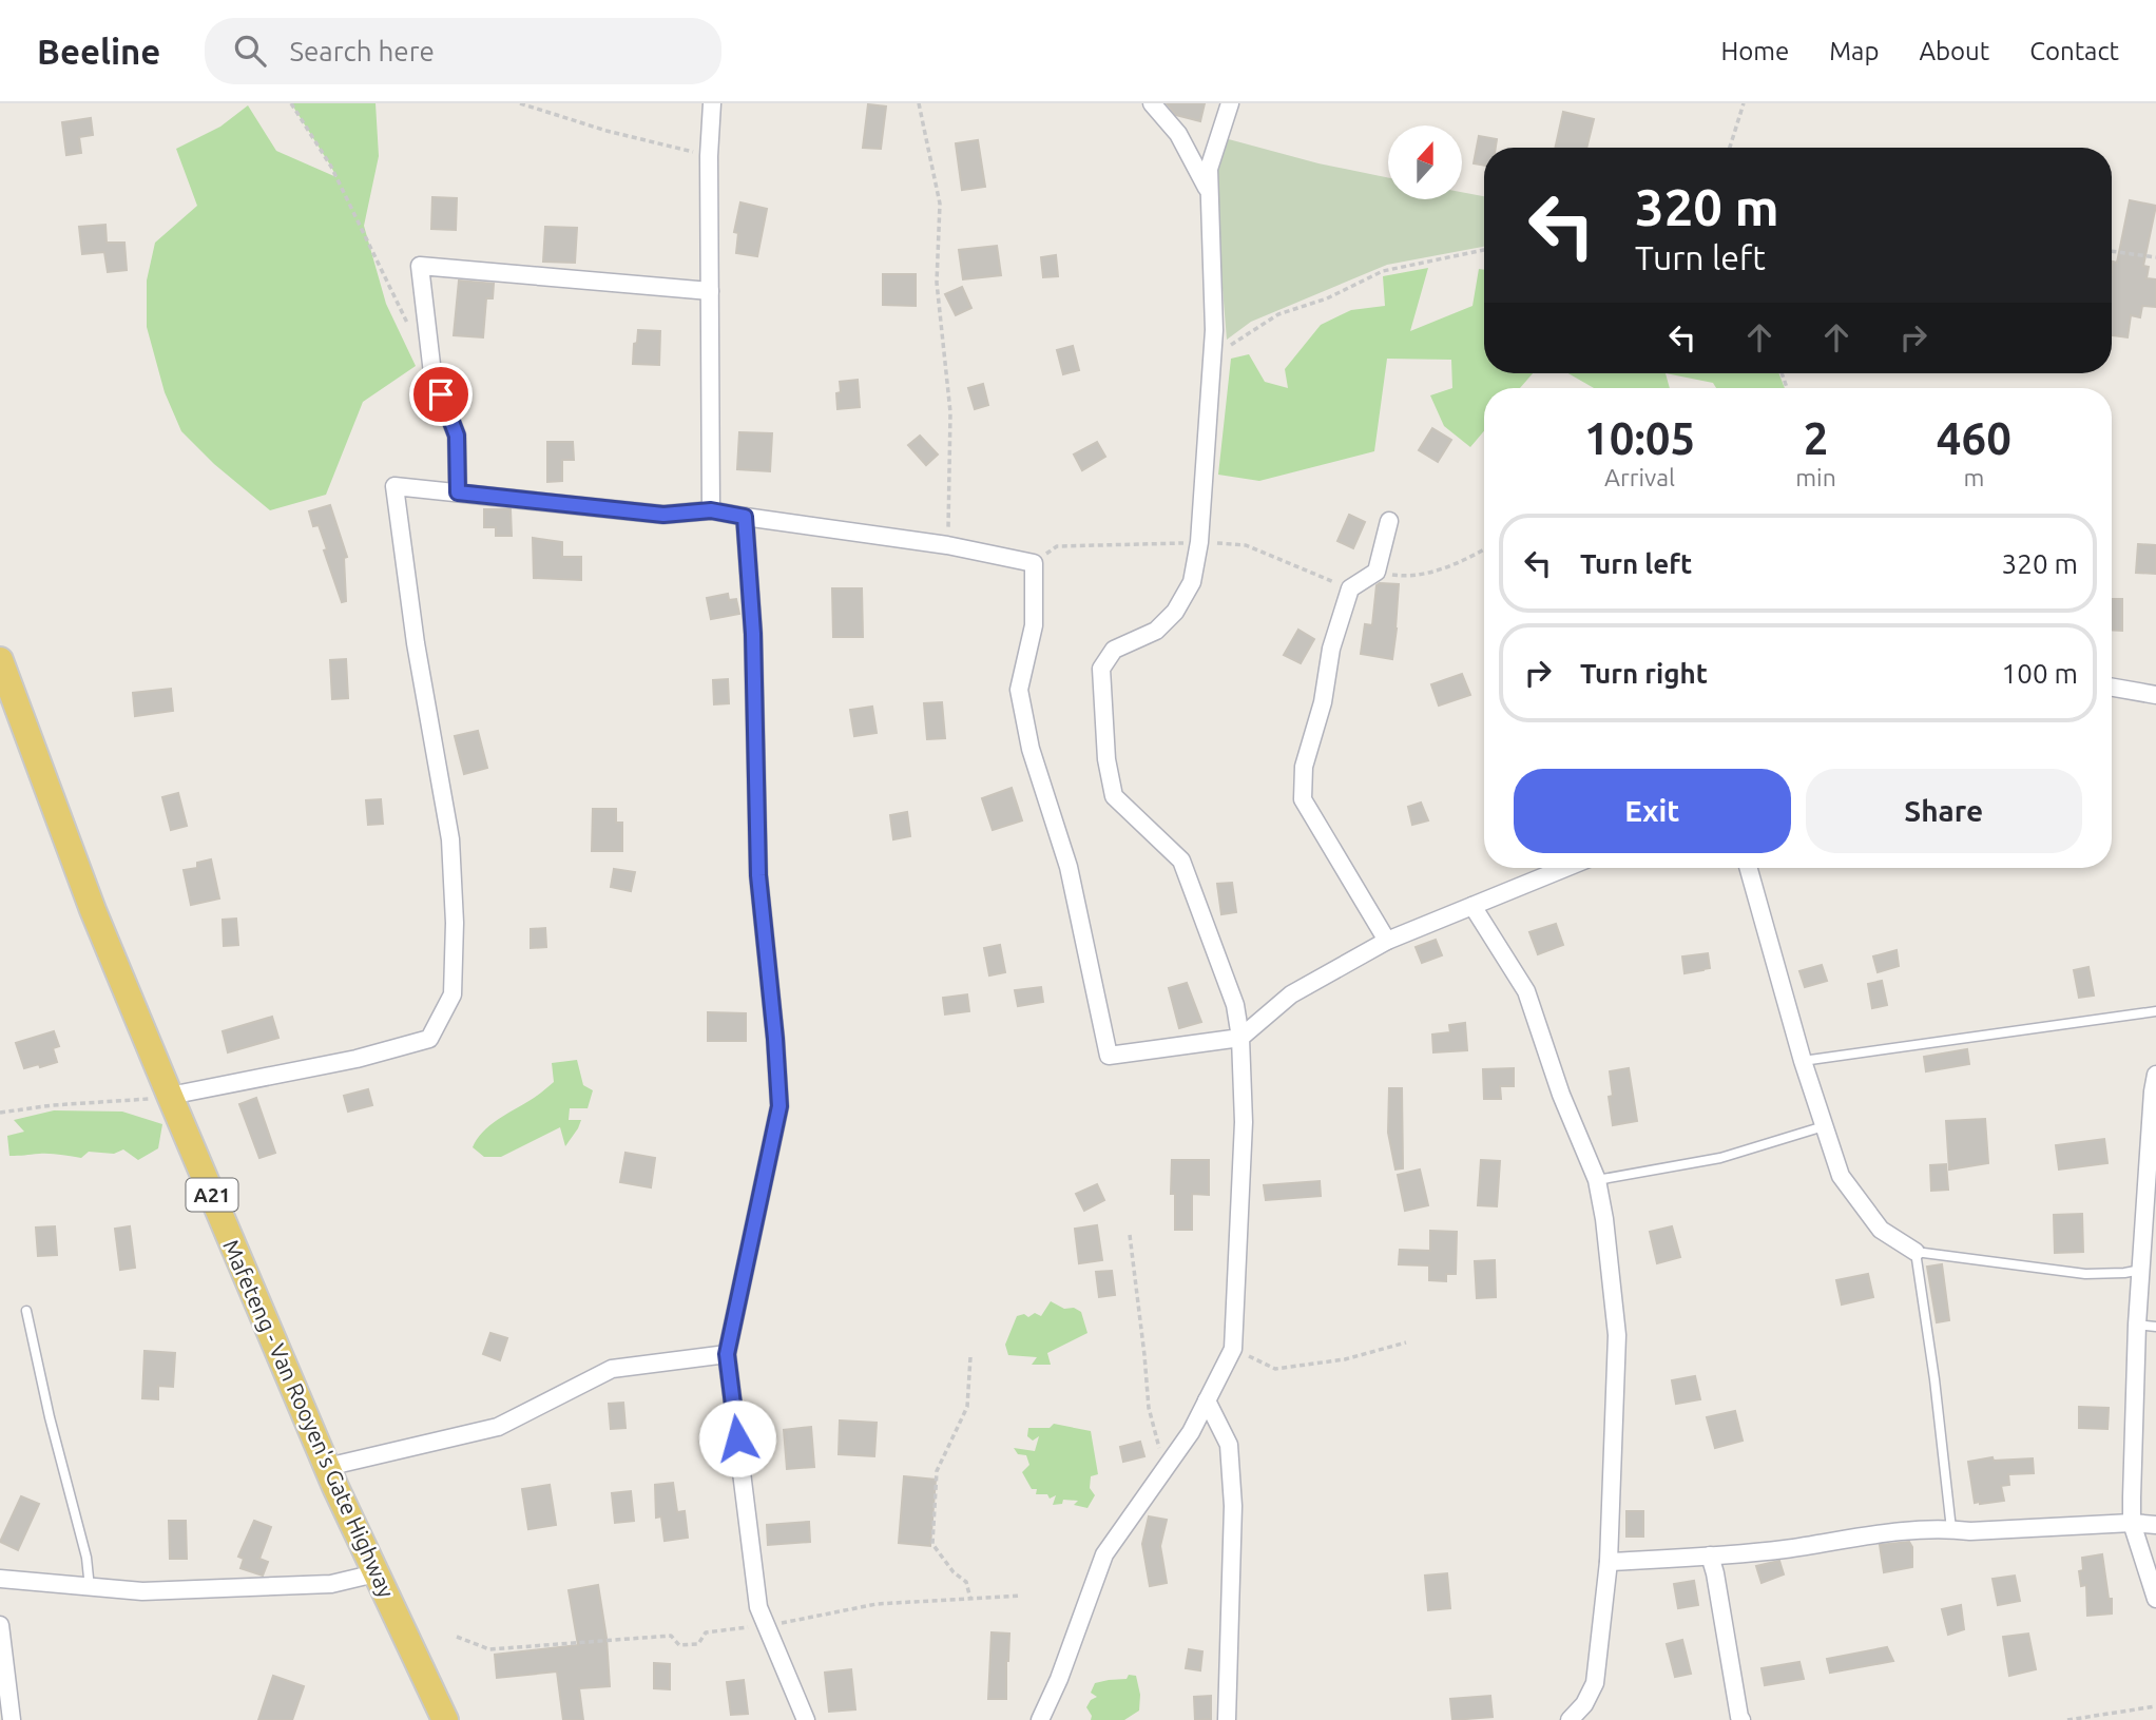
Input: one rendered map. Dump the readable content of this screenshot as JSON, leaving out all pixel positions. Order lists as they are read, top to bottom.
{
  "streets": {
    "main road": ["A21", "Mafeteng - Van Rooyen's Gate Highway"]
  },
  "north": "top",
  "page": {
    "header": "Beeline",
    "search": "Search here",
    "nav": [
      "Home",
      "Map",
      "About",
      "Contact"
    ],
    "turn": ["320 m", "Turn left"],
    "eta": [
      "10:05",
      "Arrival",
      "2",
      "min",
      "460",
      "m"
    ],
    "list": [
      {
        "name": "Turn left",
        "value": "320 m"
      },
      {
        "name": "Turn right",
        "value": "100 m"
      }
    ],
    "buttons": ["Exit", "Share"]
  }
}
